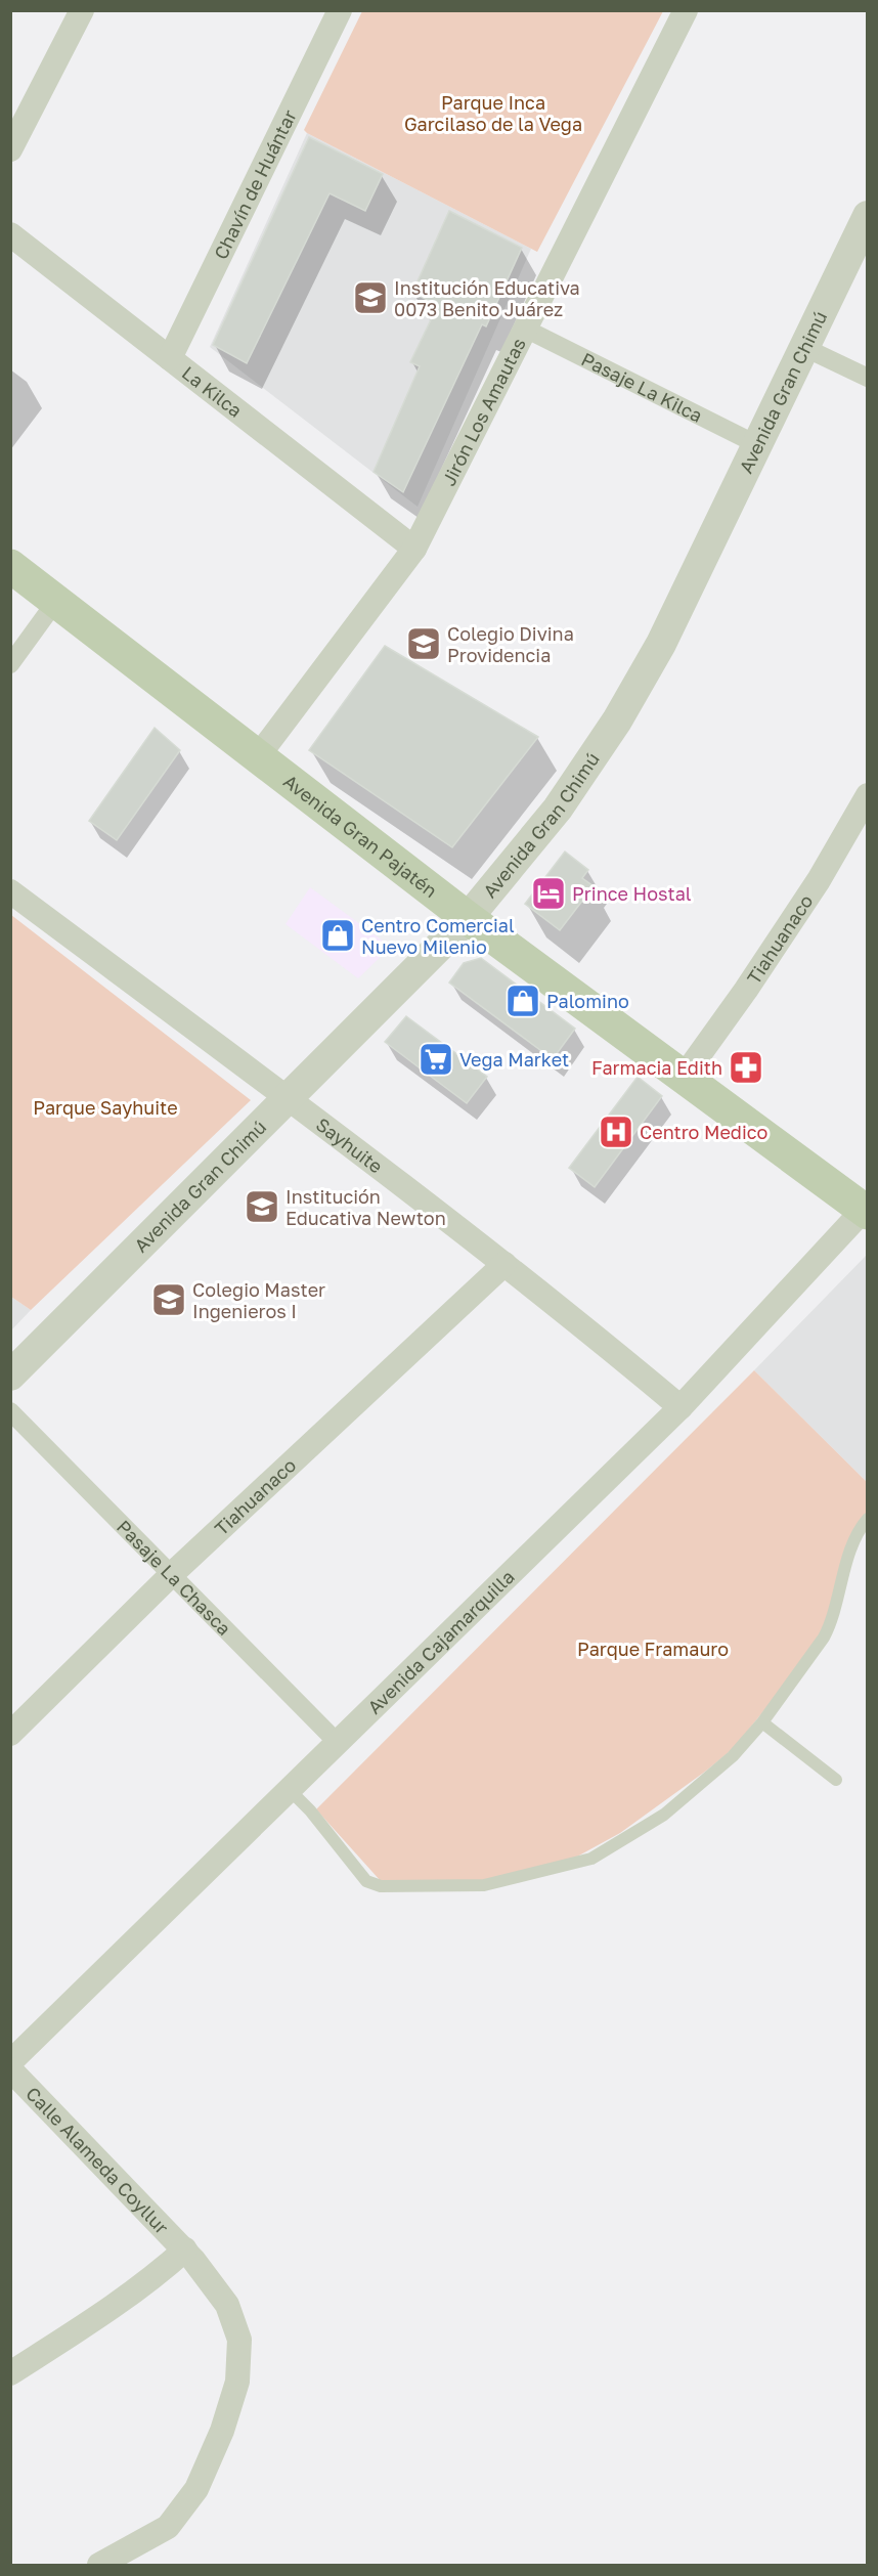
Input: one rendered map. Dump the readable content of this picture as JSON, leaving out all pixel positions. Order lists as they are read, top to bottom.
{
  "streets": {
    "main road": ["Avenida Gran Pajatén"],
    "street": [
      "Chavín de Huántar",
      "Pasaje La Kilca",
      "La Kilca",
      "Avenida Gran Chimú",
      "Jirón Los Amautas",
      "Tiahuanaco",
      "Sayhuite",
      "Pasaje La Chasca",
      "Avenida Cajamarquilla",
      "Calle Alameda Coyllur"
    ]
  },
  "crossings": [
    ["Chavín de Huántar", "La Kilca"],
    ["Pasaje La Kilca", "Avenida Gran Chimú"],
    ["Pasaje La Kilca", "Jirón Los Amautas"],
    ["La Kilca", "Jirón Los Amautas"],
    ["Avenida Gran Chimú", "Avenida Gran Pajatén"],
    ["Avenida Gran Chimú", "Sayhuite"],
    ["Jirón Los Amautas", "Avenida Gran Pajatén"],
    ["Avenida Gran Pajatén", "Tiahuanaco"],
    ["Avenida Gran Pajatén", "Avenida Cajamarquilla"],
    ["Tiahuanaco", "Sayhuite"],
    ["Tiahuanaco", "Pasaje La Chasca"],
    ["Sayhuite", "Avenida Cajamarquilla"],
    ["Pasaje La Chasca", "Avenida Cajamarquilla"]
  ],
  "parks": ["Parque Inca Garcilaso de la Vega", "Parque Sayhuite", "Parque Framauro"],
  "places": {
    "school or university": [
      "Institución Educativa 0073 Benito Juárez",
      "Colegio Divina Providencia",
      "Institución Educativa Newton",
      "Colegio Master Ingenieros I"
    ],
    "hotel": ["Prince Hostal"],
    "shop": ["Centro Comercial Nuevo Milenio", "Palomino"],
    "supermarket": ["Vega Market"],
    "pharmacy": ["Farmacia Edith"],
    "hospital": ["Centro Medico"]
  }
}
